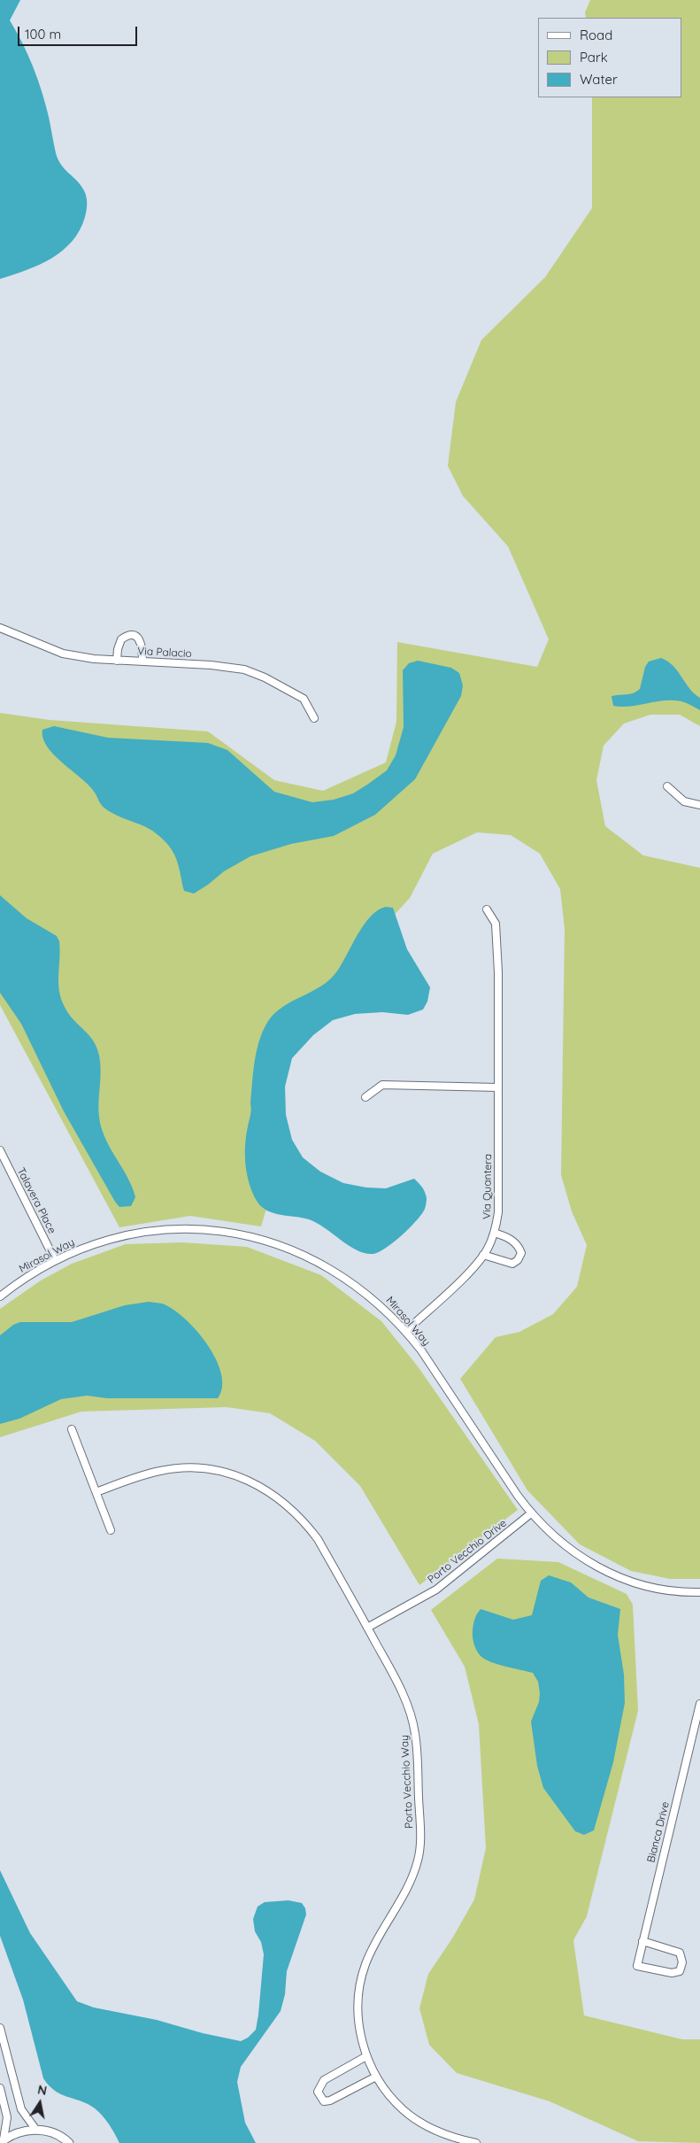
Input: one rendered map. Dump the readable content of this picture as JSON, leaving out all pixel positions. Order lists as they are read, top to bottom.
{
  "streets": {
    "street": [
      "Via Palacio",
      "Via Quantera",
      "Talavera Place",
      "Mirasol Way",
      "Porto Vecchio Drive",
      "Porto Vecchio Way",
      "Bianca Drive"
    ]
  },
  "crossings": [
    ["Via Quantera", "Mirasol Way"],
    ["Talavera Place", "Mirasol Way"],
    ["Mirasol Way", "Porto Vecchio Drive"],
    ["Porto Vecchio Drive", "Porto Vecchio Way"]
  ],
  "legend": ["Road", "Park", "Water"],
  "scale_bar": "100 m",
  "north": "top"
}
